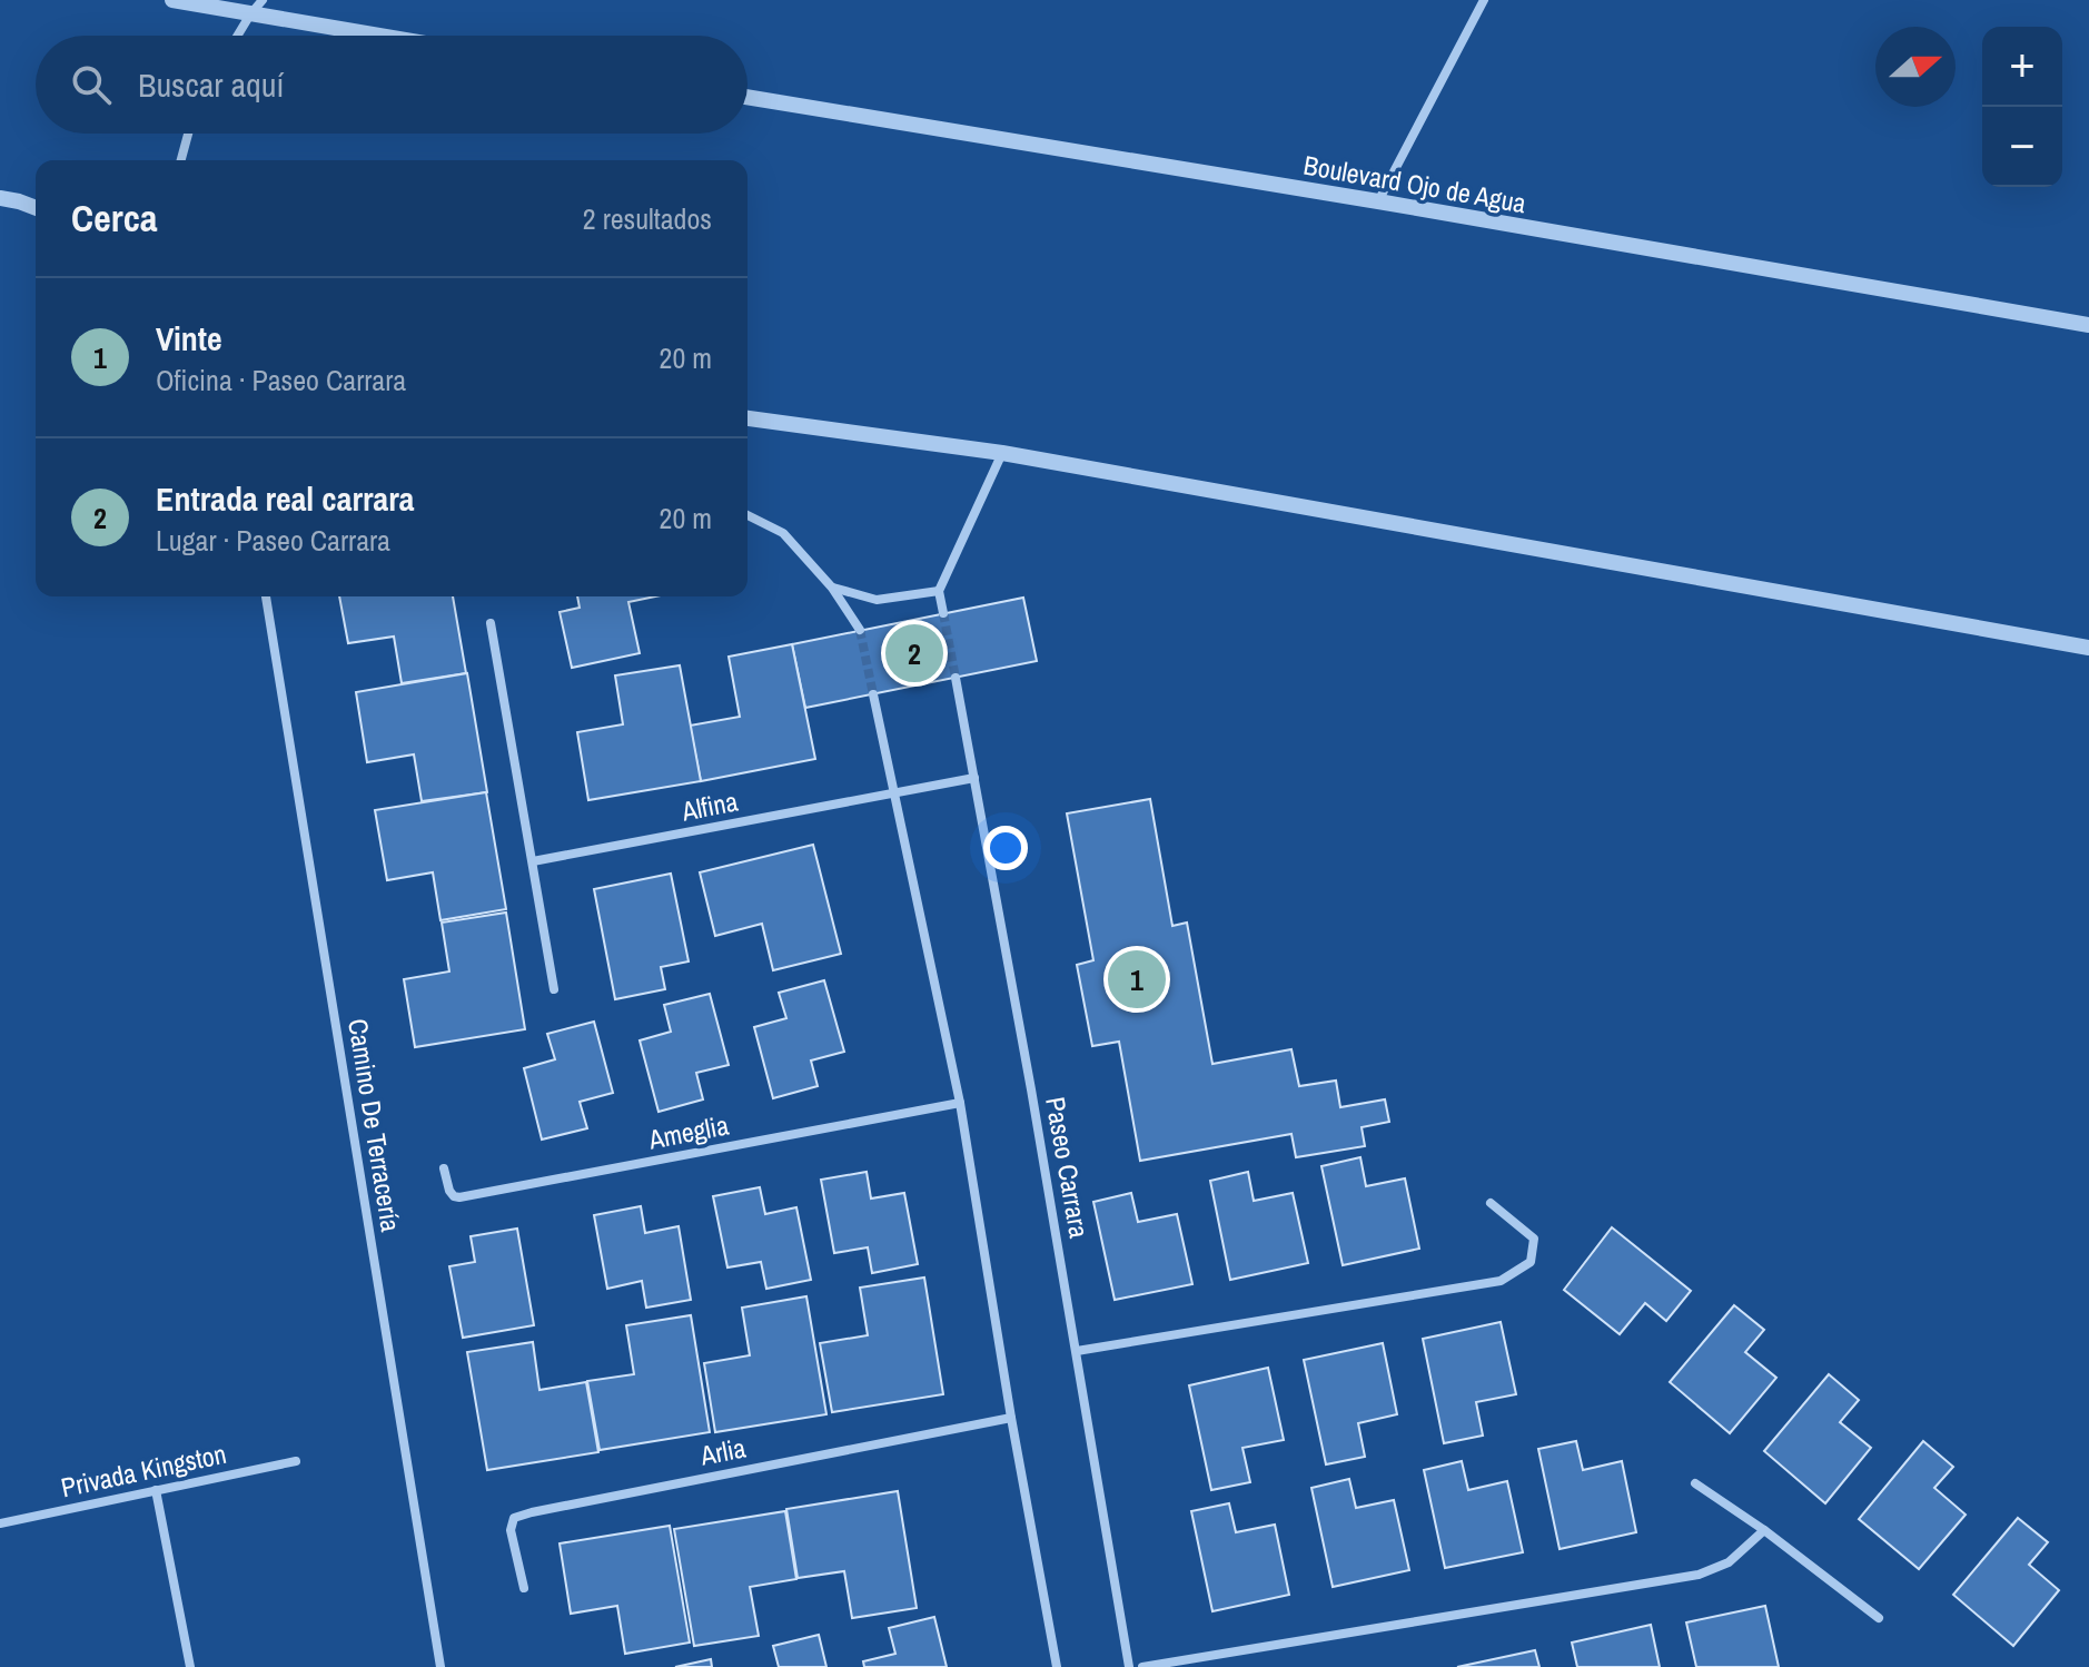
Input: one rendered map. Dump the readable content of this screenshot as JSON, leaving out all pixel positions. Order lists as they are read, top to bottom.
{
  "streets": {
    "street": [
      "Boulevard Ojo de Agua",
      "Alfina",
      "Camino De Terracería",
      "Ameglia",
      "Paseo Carrara",
      "Arlia",
      "Privada Kingston"
    ]
  },
  "crossings": [
    ["Alfina", "Paseo Carrara"]
  ],
  "north": "right",
  "page": {
    "map_buttons": ["+", "−"],
    "search": "Buscar aquí",
    "heading": ["Cerca", "2 resultados"],
    "list": [
      {
        "mark": "1",
        "name": "Vinte",
        "note": "Oficina · Paseo Carrara",
        "value": "20 m"
      },
      {
        "mark": "2",
        "name": "Entrada real carrara",
        "note": "Lugar · Paseo Carrara",
        "value": "20 m"
      }
    ],
    "pins": ["2", "1"]
  }
}
